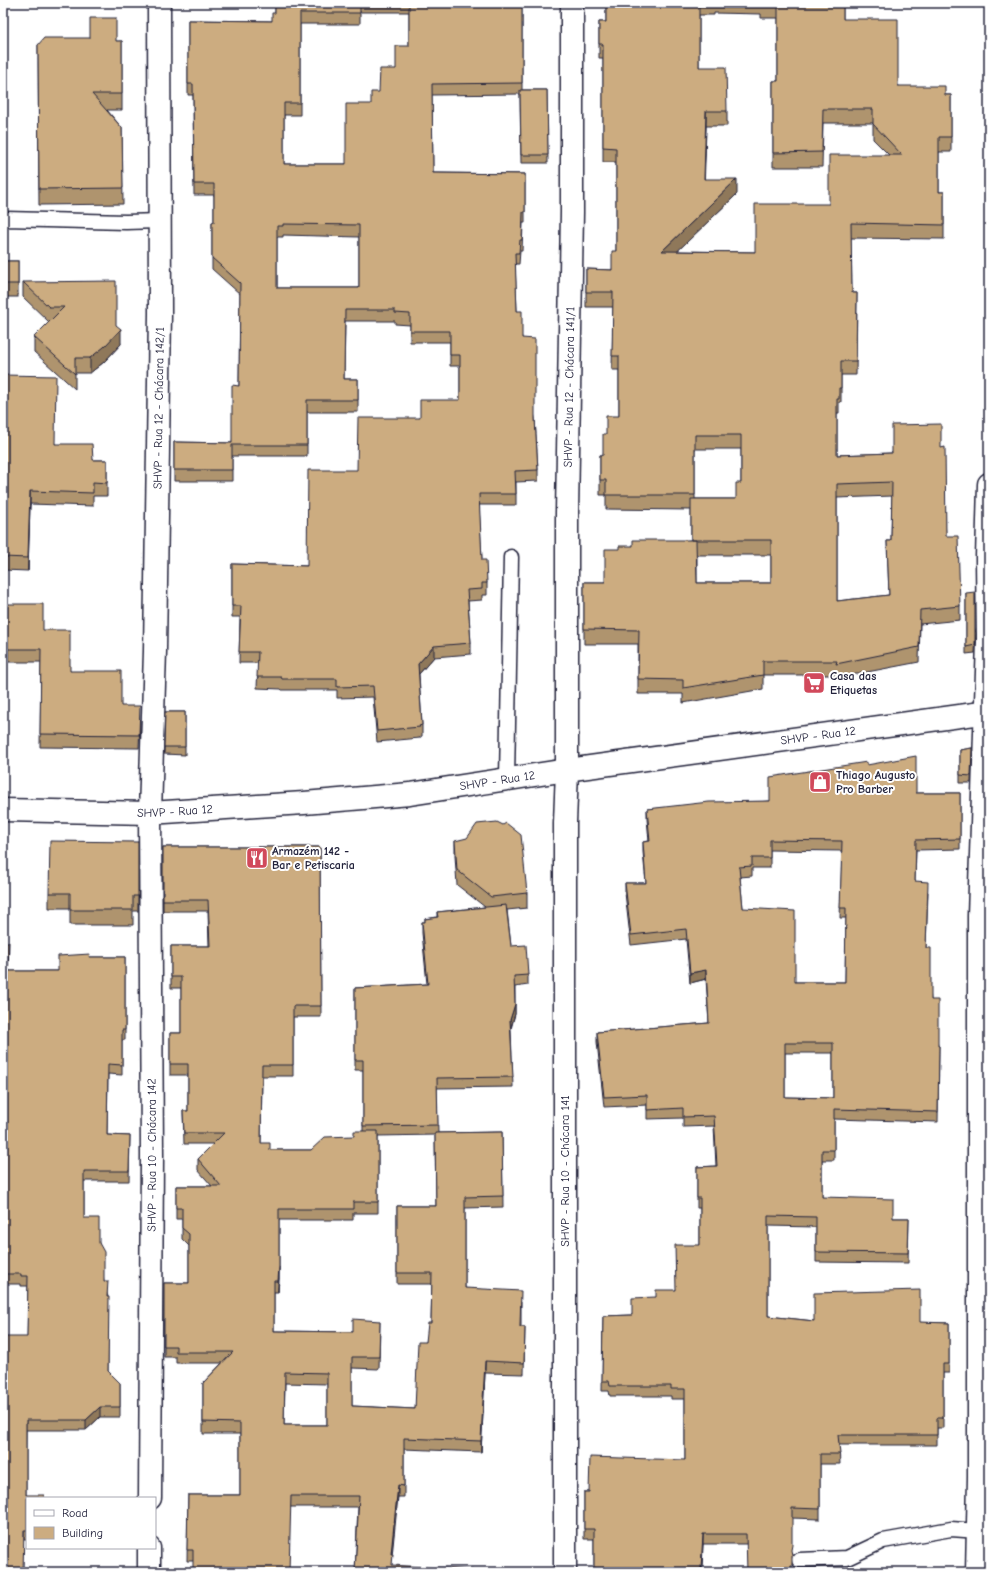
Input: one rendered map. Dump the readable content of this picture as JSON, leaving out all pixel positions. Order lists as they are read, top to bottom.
{
  "streets": {
    "street": [
      "SHVP - Rua 12 - Chácara 141/1",
      "SHVP - Rua 12 - Chácara 142/1",
      "SHVP - Rua 12",
      "SHVP - Rua 10 - Chácara 142",
      "SHVP - Rua 10 - Chácara 141"
    ]
  },
  "crossings": [
    ["SHVP - Rua 12 - Chácara 141/1", "SHVP - Rua 12"],
    ["SHVP - Rua 12 - Chácara 141/1", "SHVP - Rua 10 - Chácara 141"],
    ["SHVP - Rua 12 - Chácara 142/1", "SHVP - Rua 12"],
    ["SHVP - Rua 12 - Chácara 142/1", "SHVP - Rua 10 - Chácara 142"],
    ["SHVP - Rua 12", "SHVP - Rua 10 - Chácara 142"],
    ["SHVP - Rua 12", "SHVP - Rua 10 - Chácara 141"]
  ],
  "places": {
    "supermarket": ["Casa das Etiquetas"],
    "shop": ["Thiago Augusto Pro Barber"],
    "restaurant": ["Armazém 142 - Bar e Petiscaria"]
  },
  "legend": ["Road", "Building"]
}
